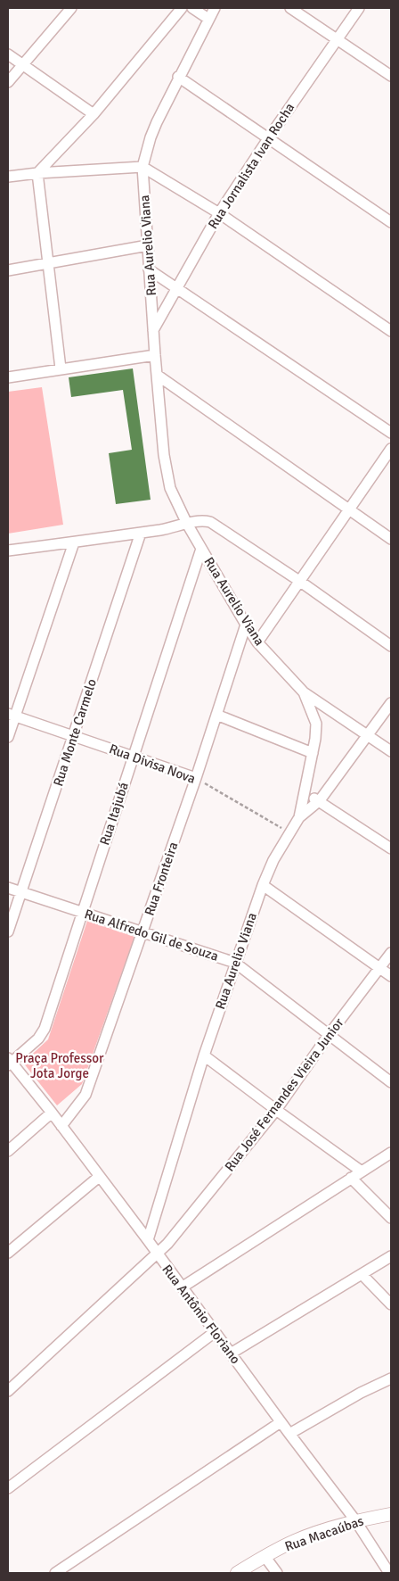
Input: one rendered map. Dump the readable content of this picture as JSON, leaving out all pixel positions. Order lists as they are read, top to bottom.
{
  "streets": {
    "street": [
      "Rua Jornalista Ivan Rocha",
      "Rua Aurelio Viana",
      "Rua Monte Carmelo",
      "Rua Divisa Nova",
      "Rua Itajubá",
      "Rua Fronteira",
      "Rua Alfredo Gil de Souza",
      "Rua José Fernandes Vieira Junior",
      "Rua Antônio Floriano",
      "Rua Macaúbas"
    ]
  },
  "crossings": [
    ["Rua Jornalista Ivan Rocha", "Rua Aurelio Viana"],
    ["Rua Aurelio Viana", "Rua Divisa Nova"],
    ["Rua Aurelio Viana", "Rua Itajubá"],
    ["Rua Aurelio Viana", "Rua Fronteira"],
    ["Rua Aurelio Viana", "Rua Alfredo Gil de Souza"],
    ["Rua Aurelio Viana", "Rua Antônio Floriano"],
    ["Rua Monte Carmelo", "Rua Divisa Nova"],
    ["Rua Monte Carmelo", "Rua Alfredo Gil de Souza"],
    ["Rua Divisa Nova", "Rua Itajubá"],
    ["Rua Divisa Nova", "Rua Fronteira"],
    ["Rua Itajubá", "Rua Alfredo Gil de Souza"],
    ["Rua Itajubá", "Rua Antônio Floriano"],
    ["Rua Fronteira", "Rua Alfredo Gil de Souza"],
    ["Rua Fronteira", "Rua Antônio Floriano"],
    ["Rua Alfredo Gil de Souza", "Rua José Fernandes Vieira Junior"],
    ["Rua José Fernandes Vieira Junior", "Rua Antônio Floriano"],
    ["Rua Antônio Floriano", "Rua Macaúbas"]
  ],
  "parks": ["Praça Professor Jota Jorge"]
}
